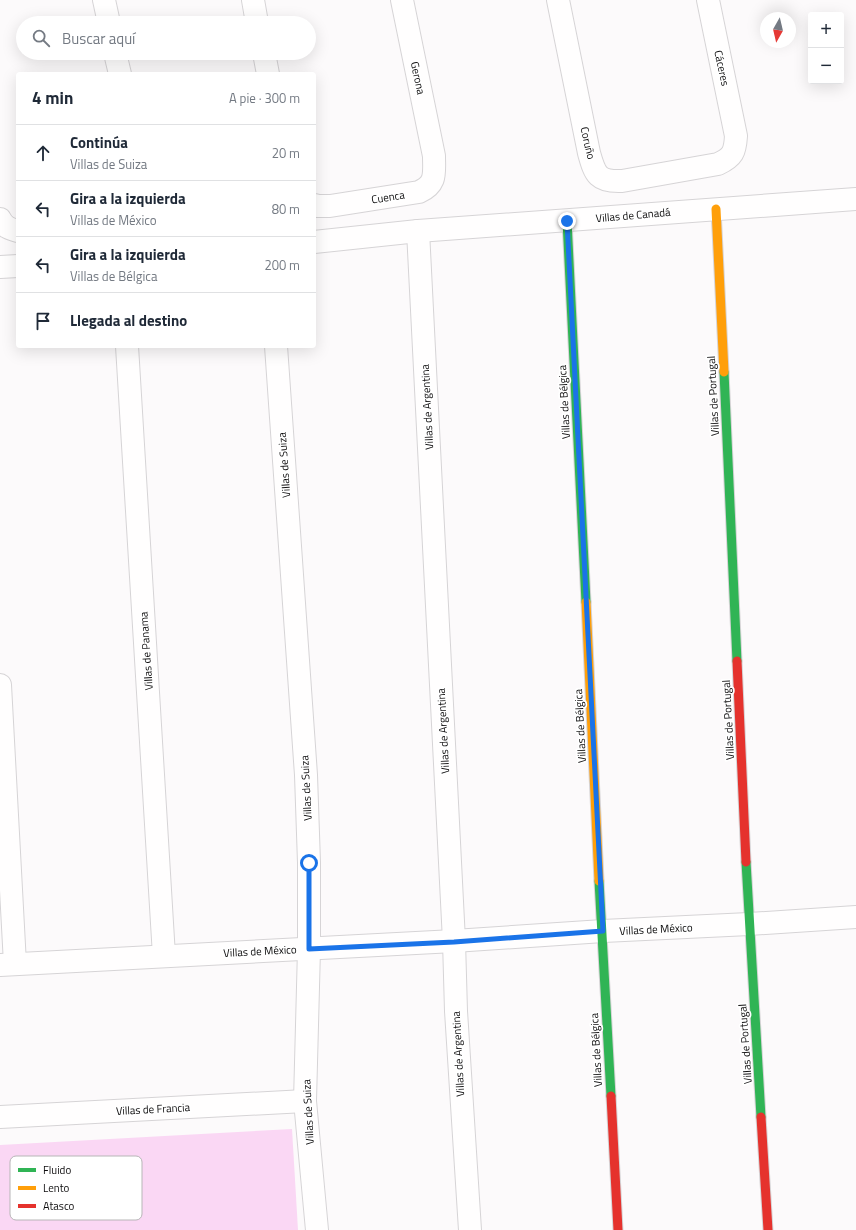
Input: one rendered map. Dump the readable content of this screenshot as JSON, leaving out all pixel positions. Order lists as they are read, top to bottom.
{
  "streets": {
    "street": [
      "Cáceres",
      "Gerona",
      "Coruño",
      "Cuenca",
      "Villas de Canadá",
      "Villas de Portugal",
      "Villas de Bélgica",
      "Villas de Argentina",
      "Villas de Suiza",
      "Villas de Panama",
      "Villas de México",
      "Villas de Francia"
    ]
  },
  "crossings": [
    ["Cáceres", "Coruño"],
    ["Gerona", "Cuenca"],
    ["Villas de Canadá", "Villas de Portugal"],
    ["Villas de Canadá", "Villas de Bélgica"],
    ["Villas de Canadá", "Villas de Argentina"],
    ["Villas de Portugal", "Villas de México"],
    ["Villas de Bélgica", "Villas de México"],
    ["Villas de Argentina", "Villas de México"],
    ["Villas de Suiza", "Villas de México"],
    ["Villas de Suiza", "Villas de Francia"],
    ["Villas de Panama", "Villas de México"]
  ],
  "legend": ["Fluido", "Lento", "Atasco"],
  "north": "bottom",
  "page": {
    "map_buttons": ["+", "−"],
    "search": "Buscar aquí",
    "heading": ["4 min", "A pie · 300 m"],
    "list": [
      ["Continúa", "Villas de Suiza", "20 m"],
      ["Gira a la izquierda", "Villas de México", "80 m"],
      ["Gira a la izquierda", "Villas de Bélgica", "200 m"],
      "Llegada al destino"
    ]
  }
}
